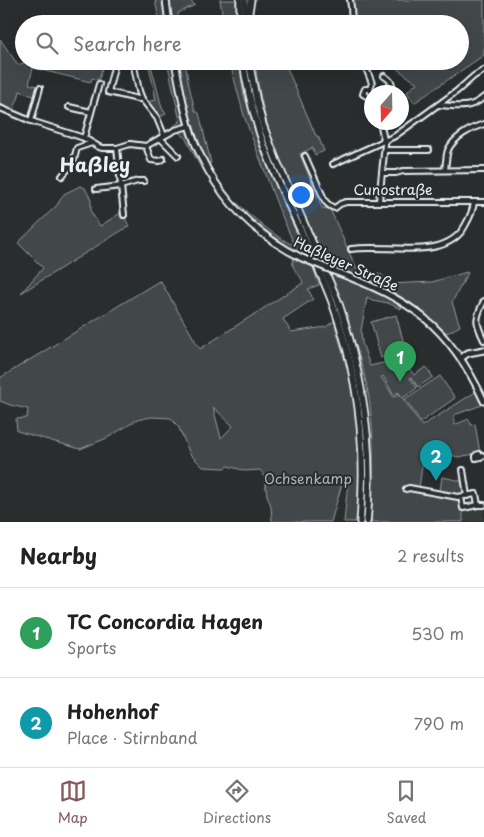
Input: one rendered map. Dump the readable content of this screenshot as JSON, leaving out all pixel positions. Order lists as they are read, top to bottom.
{
  "streets": {
    "main road": ["Haßleyer Straße"],
    "street": ["Cunostraße"]
  },
  "districts": ["Haßley"],
  "parks": ["Ochsenkamp"],
  "north": "bottom",
  "page": {
    "search": "Search here",
    "pins": ["1", "2"],
    "heading": ["Nearby", "2 results"],
    "list": [
      {
        "mark": "1",
        "name": "TC Concordia Hagen",
        "note": "Sports",
        "value": "530 m"
      },
      {
        "mark": "2",
        "name": "Hohenhof",
        "note": "Place · Stirnband",
        "value": "790 m"
      }
    ],
    "nav": ["Map", "Directions", "Saved"]
  }
}
